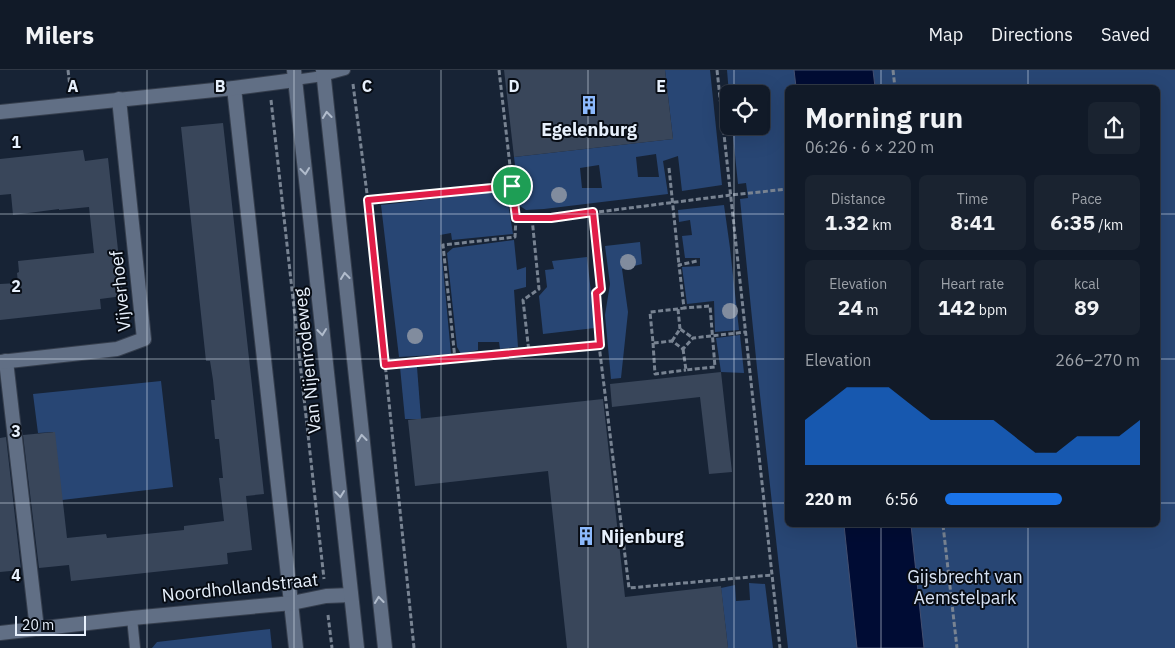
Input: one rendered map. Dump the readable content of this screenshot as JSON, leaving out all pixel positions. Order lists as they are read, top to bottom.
{
  "streets": {
    "street": ["Vijverhoef", "Van Nijenrodeweg", "Noordhollandstraat"]
  },
  "crossings": [
    ["Vijverhoef", "Noordhollandstraat"],
    ["Van Nijenrodeweg", "Noordhollandstraat"]
  ],
  "parks": ["Gijsbrecht van Aemstelpark"],
  "places": {
    "building": ["Egelenburg", "Nijenburg"]
  },
  "scale_bar": "20 m",
  "page": {
    "header": "Milers",
    "nav": ["Map", "Directions", "Saved"],
    "heading": ["Morning run", "06:26 · 6 × 220 m"],
    "stats": [
      ["Distance", "1.32 km"],
      ["Time", "8:41"],
      ["Pace", "6:35 /km"],
      ["Elevation", "24 m"],
      ["Heart rate", "142 bpm"],
      ["kcal", "89"]
    ],
    "chart": ["Elevation", "266–270 m"],
    "list": [
      {
        "name": "220 m",
        "note": "6:56"
      }
    ],
    "scale": "20 m"
  },
  "grid": {
    "columns": [
      "A",
      "B",
      "C",
      "D",
      "E"
    ],
    "rows": [
      "1",
      "2",
      "3",
      "4"
    ]
  }
}
